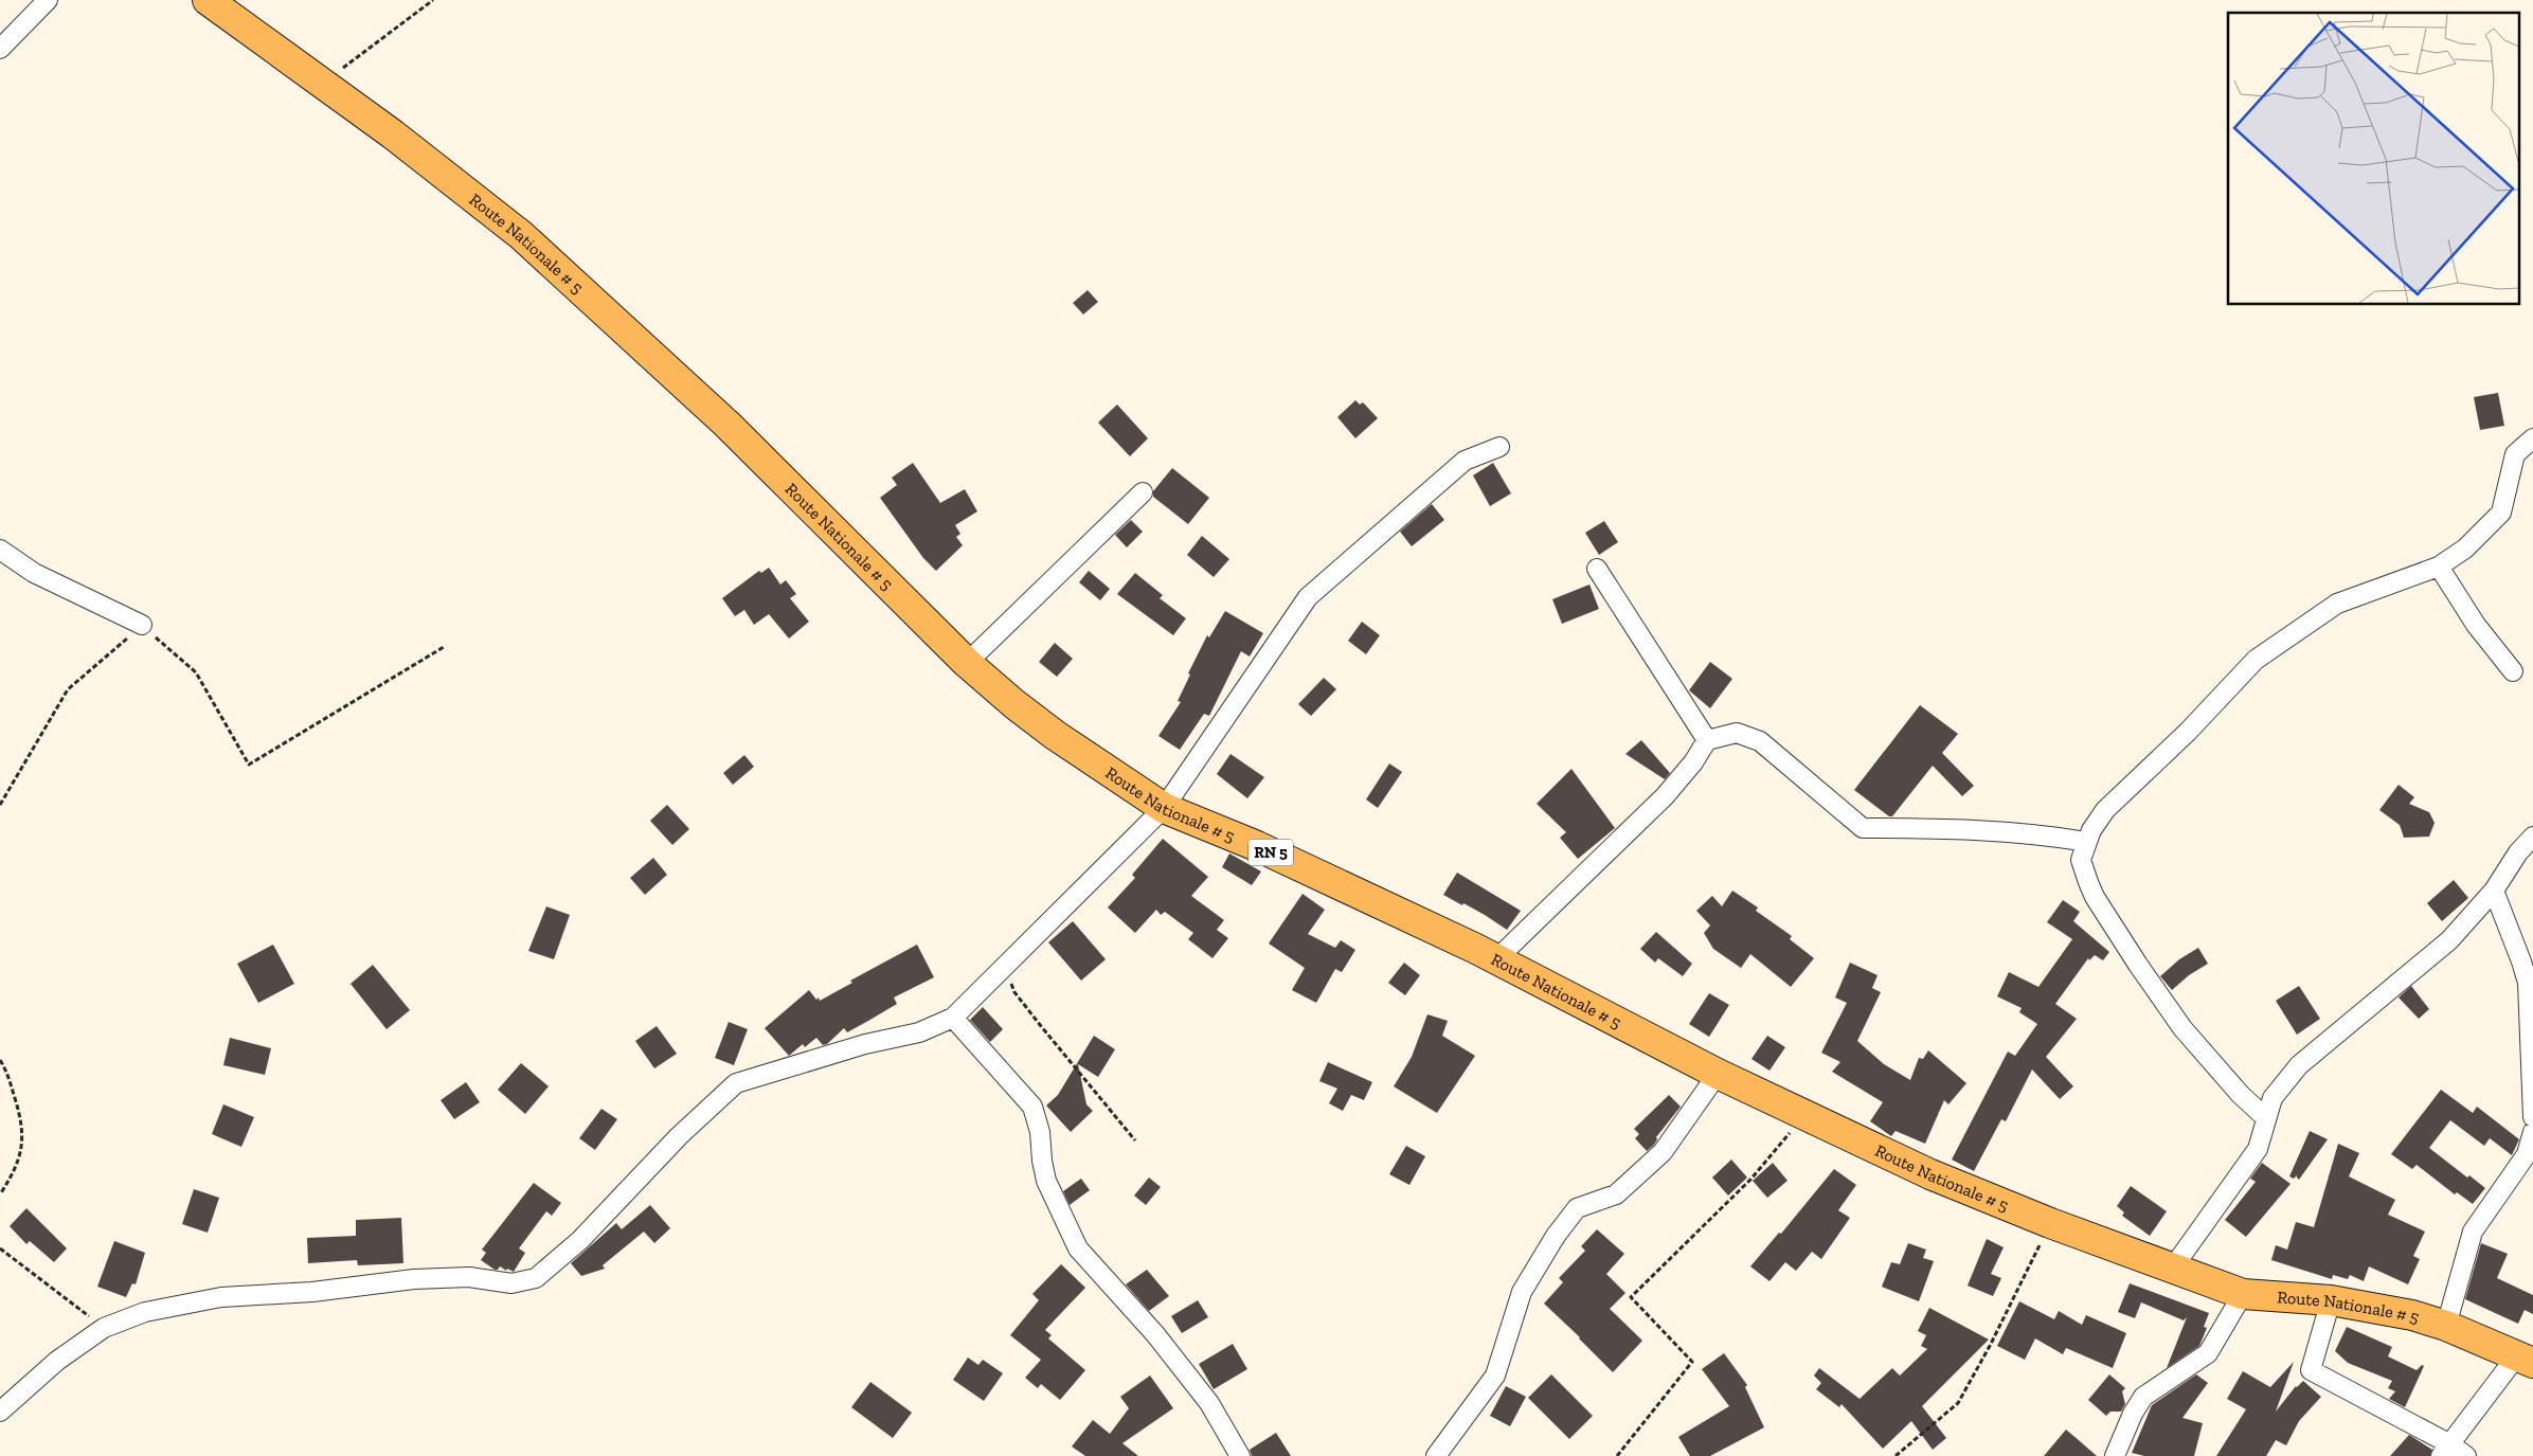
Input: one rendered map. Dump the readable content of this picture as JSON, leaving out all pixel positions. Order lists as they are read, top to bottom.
{
  "streets": {
    "main road": ["Route Nationale # 5", "RN 5"]
  }
}
